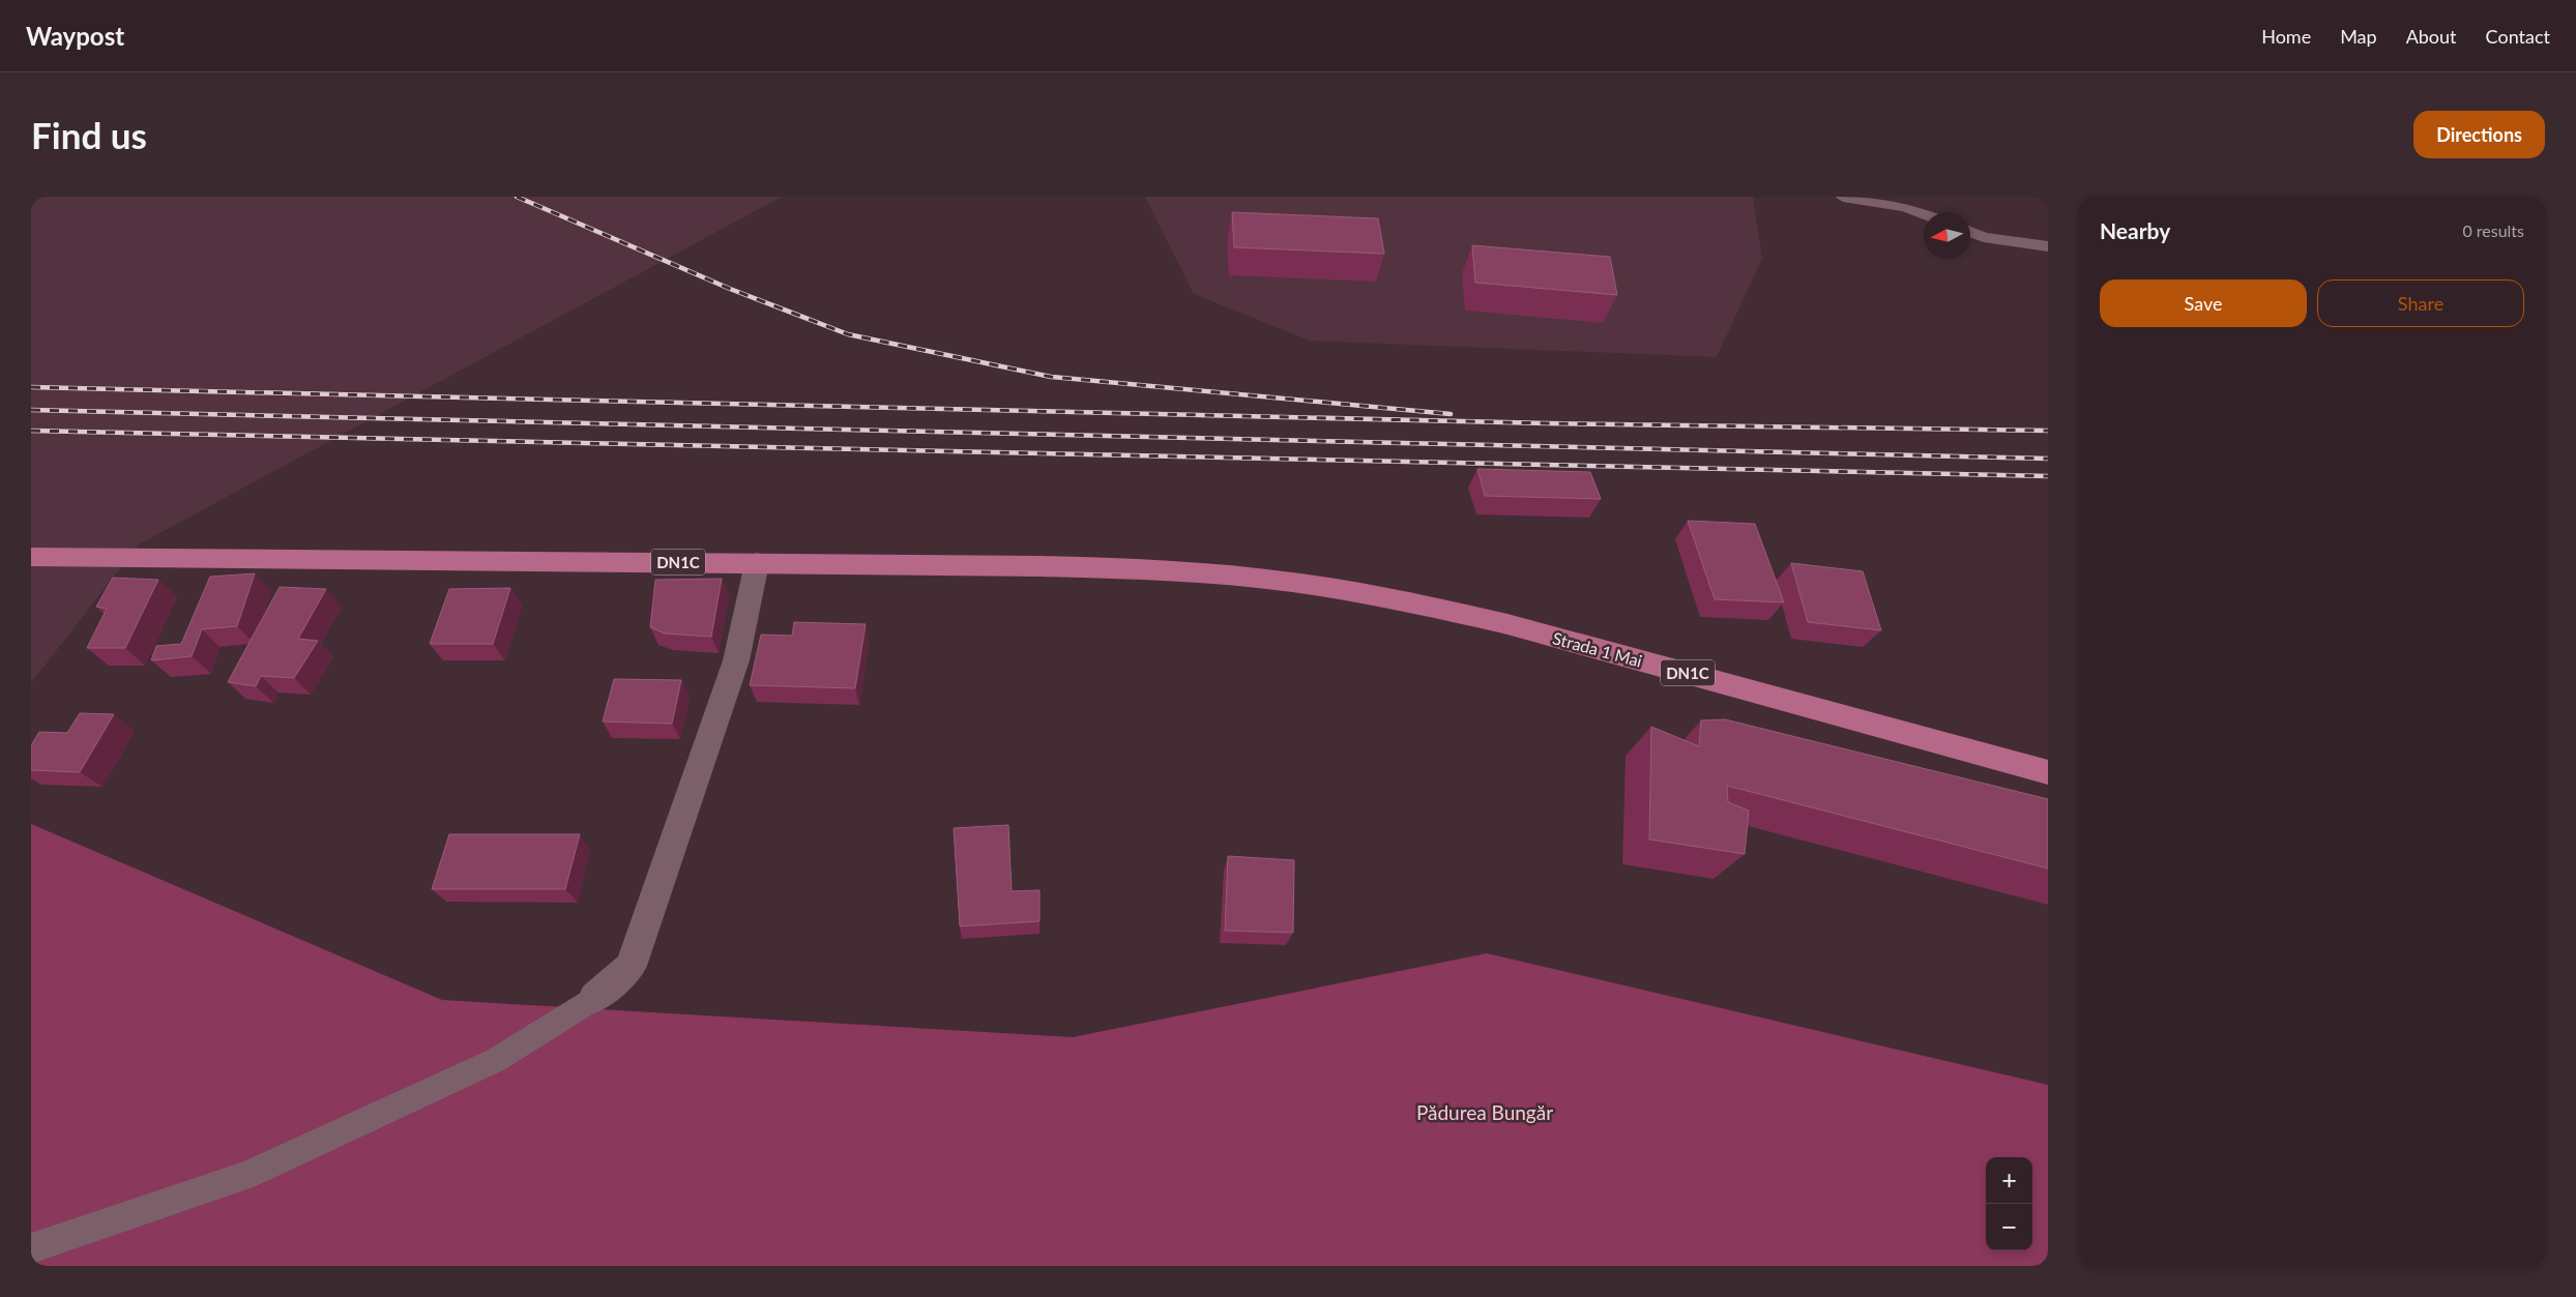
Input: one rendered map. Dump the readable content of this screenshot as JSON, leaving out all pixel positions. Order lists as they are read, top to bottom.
{
  "streets": {
    "highway": ["DN1C", "Strada 1 Mai"]
  },
  "crossings": [
    ["DN1C", "Strada 1 Mai"]
  ],
  "parks": ["Pădurea Bungăr"],
  "north": "left",
  "page": {
    "header": "Waypost",
    "nav": [
      "Home",
      "Map",
      "About",
      "Contact"
    ],
    "buttons": [
      "Directions",
      ["Save", "Share"]
    ],
    "title": "Find us",
    "heading": ["Nearby", "0 results"],
    "map_buttons": ["+", "−"]
  }
}
